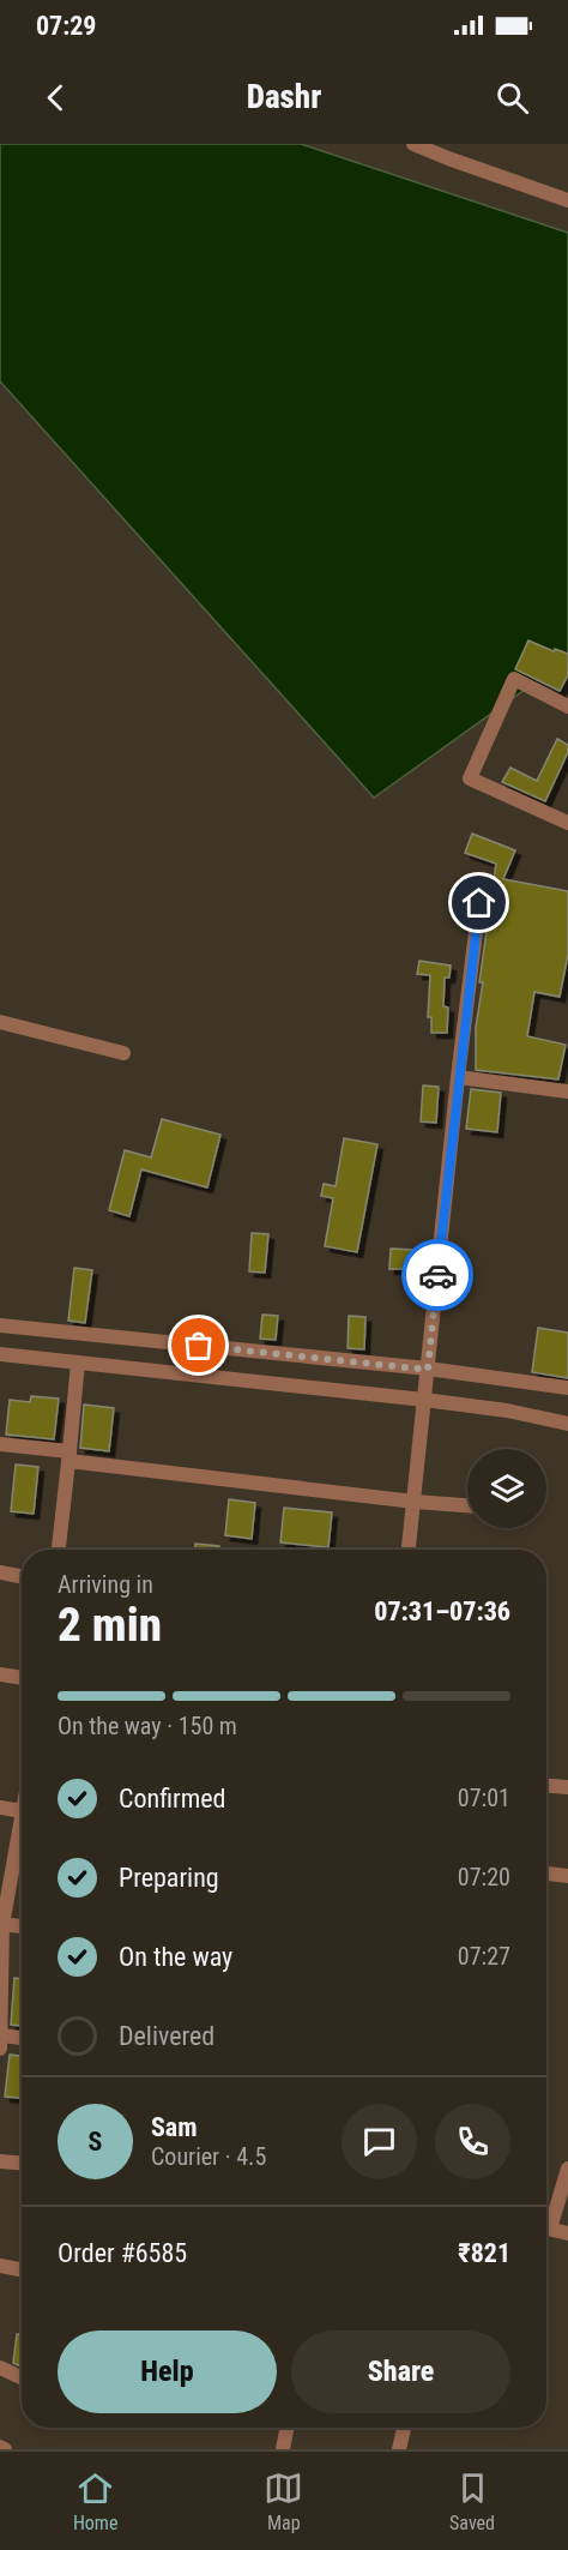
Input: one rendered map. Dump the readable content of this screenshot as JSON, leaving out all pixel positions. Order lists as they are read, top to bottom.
{
  "page": {
    "status": "07:29",
    "header": "Dashr",
    "heading": ["2 min", "Arriving in", "07:31–07:36"],
    "panel": [
      "Sam",
      "Courier · 4.5",
      "Order #6585",
      "₹821"
    ],
    "bar": "On the way · 150 m",
    "list": [
      ["Confirmed", "07:01"],
      ["Preparing", "07:20"],
      ["On the way", "07:27"],
      "Delivered"
    ],
    "round": "S",
    "buttons": ["Help", "Share"],
    "tabs": ["Home", "Map", "Saved"]
  }
}
